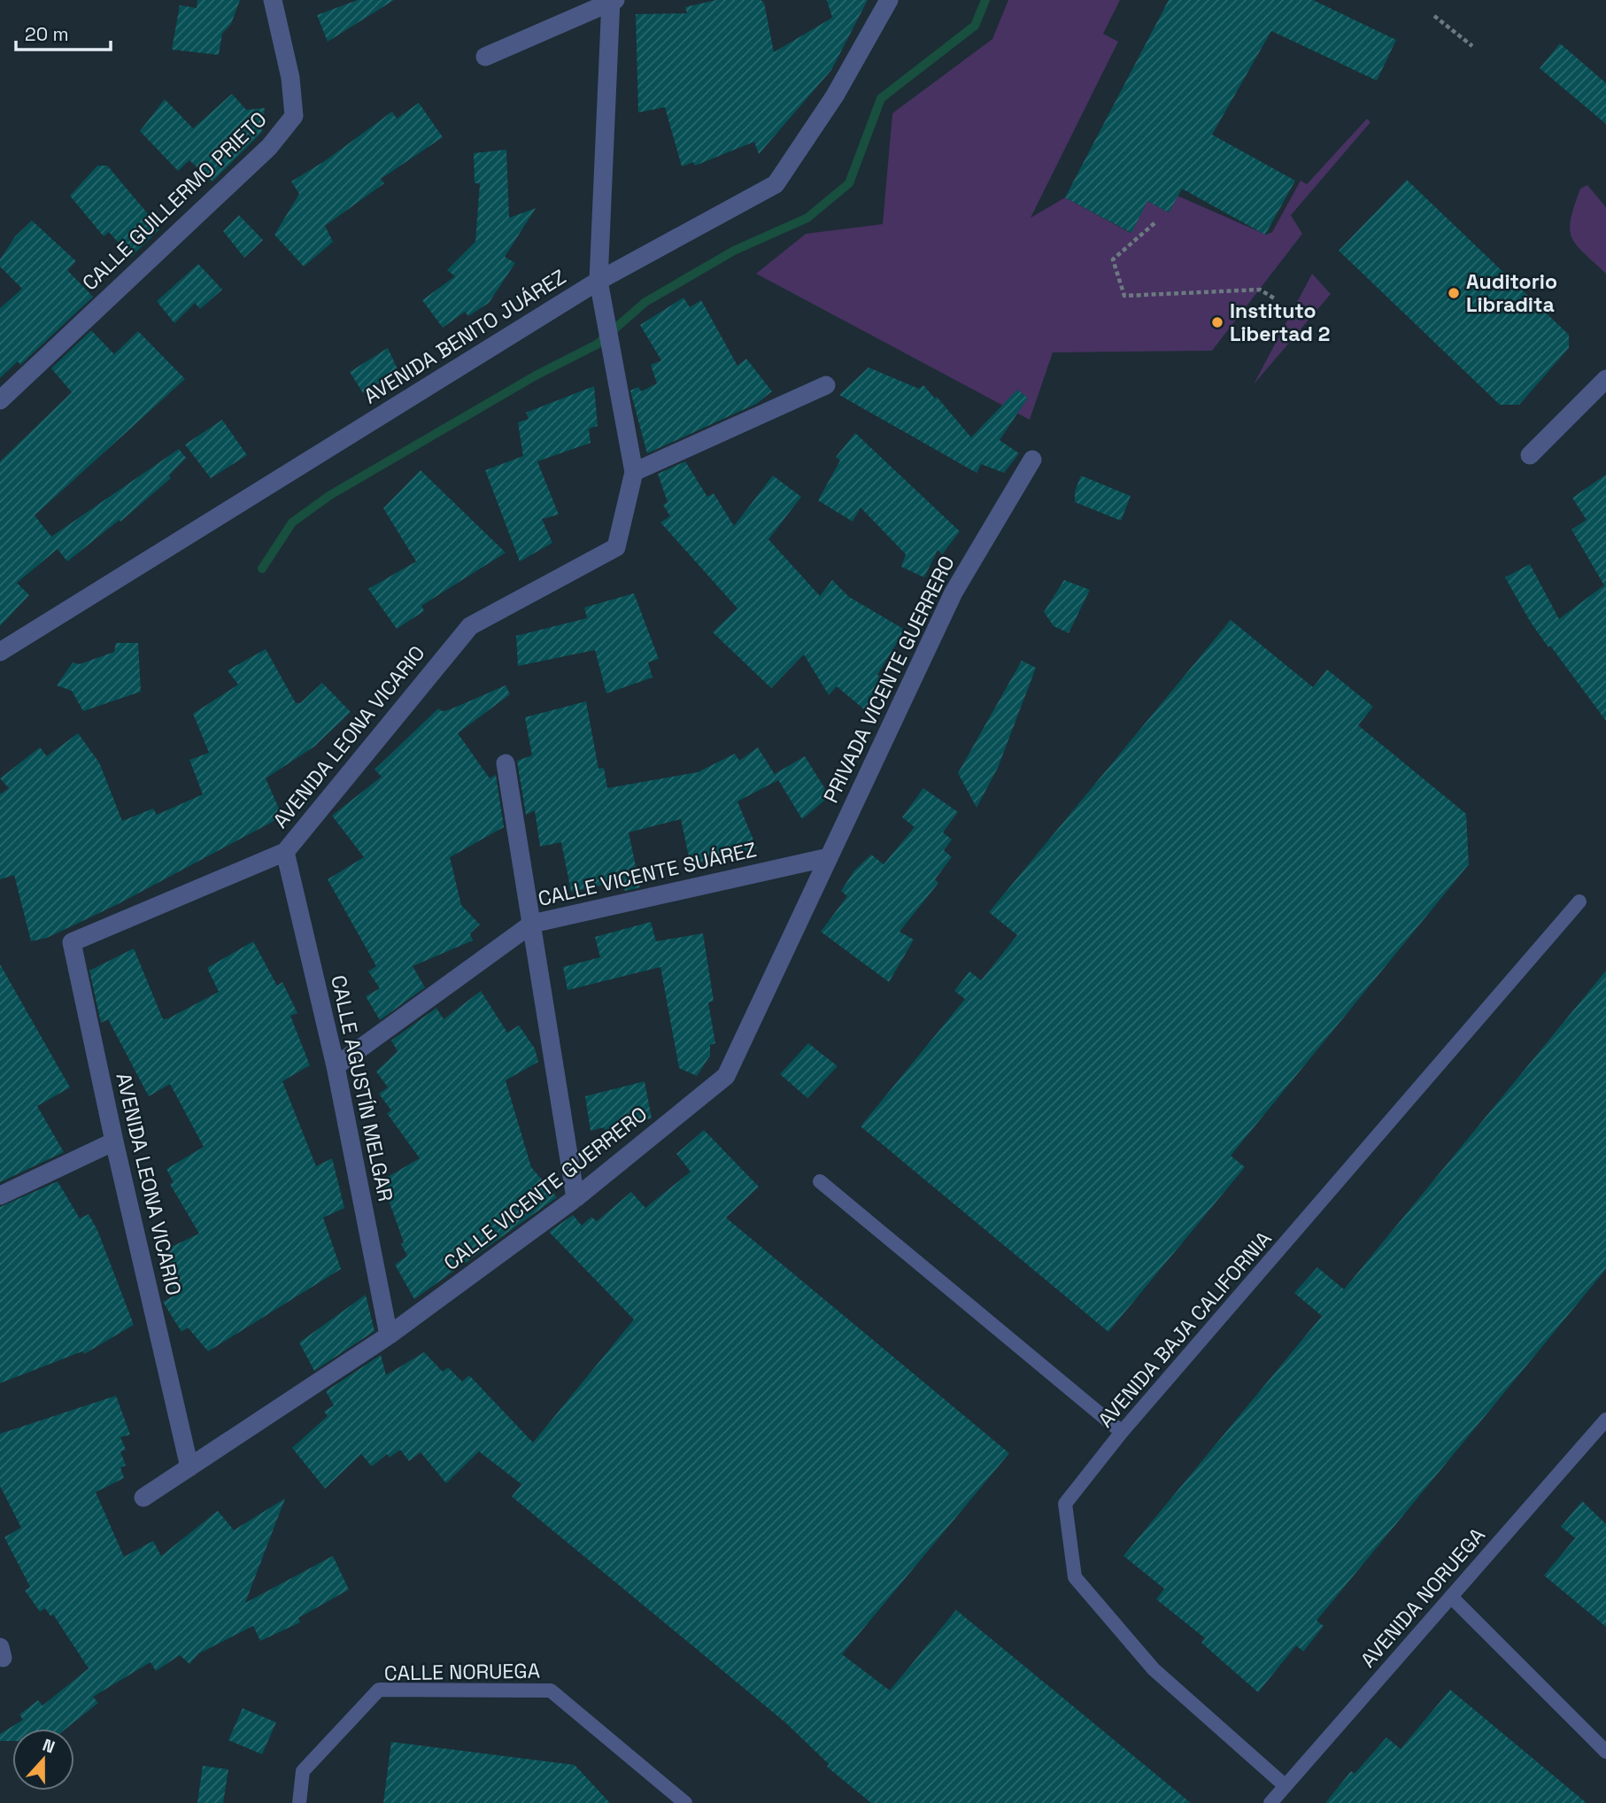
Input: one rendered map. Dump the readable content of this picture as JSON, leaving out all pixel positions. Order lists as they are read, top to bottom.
{
  "streets": {
    "street": [
      "CALLE GUILLERMO PRIETO",
      "AVENIDA BENITO JUÁREZ",
      "PRIVADA VICENTE GUERRERO",
      "AVENIDA LEONA VICARIO",
      "CALLE VICENTE SUÁREZ",
      "CALLE AGUSTÍN MELGAR",
      "CALLE VICENTE GUERRERO"
    ],
    "lane": ["AVENIDA BAJA CALIFORNIA", "AVENIDA NORUEGA", "CALLE NORUEGA"]
  },
  "crossings": [
    ["AVENIDA BENITO JUÁREZ", "AVENIDA LEONA VICARIO"],
    ["PRIVADA VICENTE GUERRERO", "CALLE VICENTE SUÁREZ"],
    ["PRIVADA VICENTE GUERRERO", "CALLE VICENTE GUERRERO"],
    ["AVENIDA LEONA VICARIO", "CALLE AGUSTÍN MELGAR"],
    ["AVENIDA LEONA VICARIO", "CALLE VICENTE GUERRERO"],
    ["CALLE VICENTE SUÁREZ", "CALLE AGUSTÍN MELGAR"],
    ["CALLE VICENTE SUÁREZ", "CALLE VICENTE GUERRERO"],
    ["CALLE AGUSTÍN MELGAR", "CALLE VICENTE GUERRERO"],
    ["AVENIDA BAJA CALIFORNIA", "AVENIDA NORUEGA"]
  ],
  "places": ["Auditorio Libradita", "Instituto Libertad 2"],
  "scale_bar": "20 m",
  "north": "top"
}
